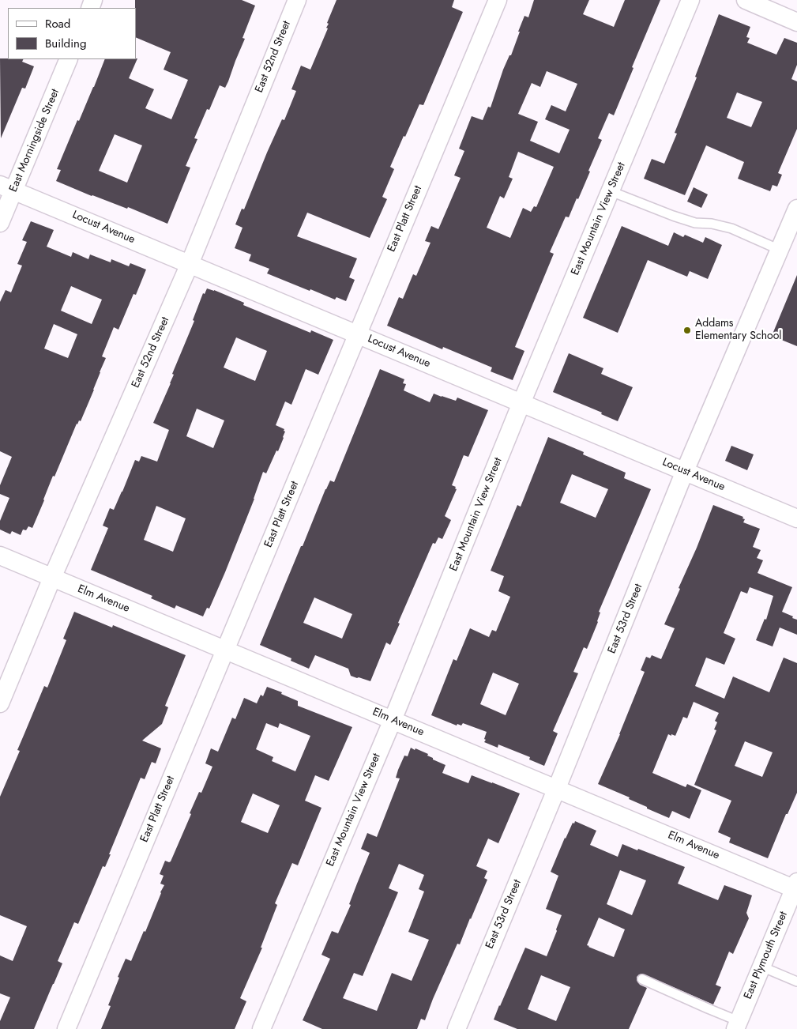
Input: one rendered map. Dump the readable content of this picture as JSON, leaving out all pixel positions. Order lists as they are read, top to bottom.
{
  "streets": {
    "street": [
      "East 52nd Street",
      "East Morningside Street",
      "East Platt Street",
      "East Mountain View Street",
      "Locust Avenue",
      "Elm Avenue",
      "East 53rd Street",
      "East Plymouth Street"
    ]
  },
  "crossings": [
    ["East 52nd Street", "Locust Avenue"],
    ["East 52nd Street", "Elm Avenue"],
    ["East Morningside Street", "Locust Avenue"],
    ["East Platt Street", "Locust Avenue"],
    ["East Platt Street", "Elm Avenue"],
    ["East Mountain View Street", "Locust Avenue"],
    ["East Mountain View Street", "Elm Avenue"],
    ["Locust Avenue", "East 53rd Street"],
    ["Elm Avenue", "East 53rd Street"],
    ["Elm Avenue", "East Plymouth Street"]
  ],
  "places": ["Addams Elementary School"],
  "legend": ["Road", "Building"]
}
